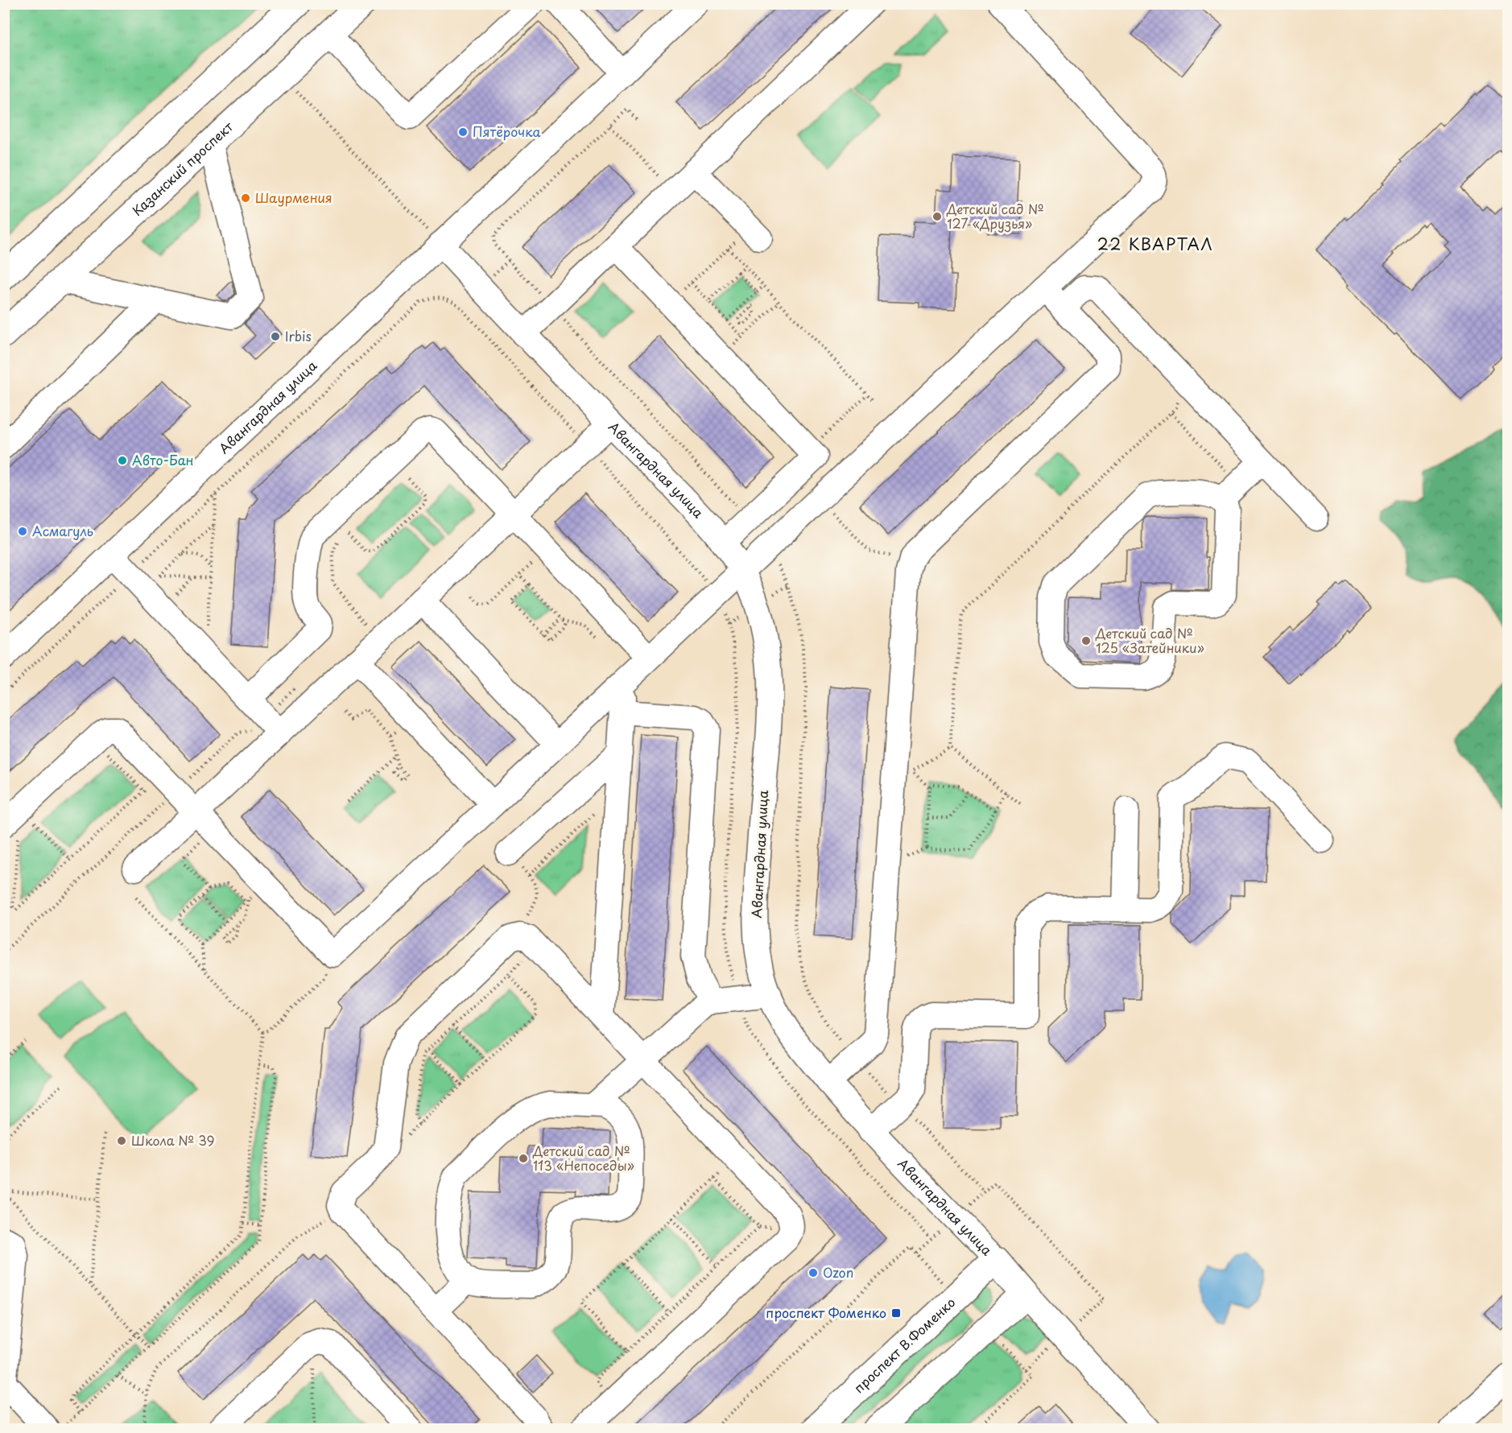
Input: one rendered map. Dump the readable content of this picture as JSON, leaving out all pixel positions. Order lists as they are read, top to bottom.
{
  "streets": {
    "main road": ["Казанский проспект", "проспект В.Фоменко"],
    "street": ["Авангардная улица"]
  },
  "crossings": [
    ["Авангардная улица", "проспект В.Фоменко"]
  ],
  "districts": ["22 КВАРТАЛ"],
  "places": {
    "other": [
      "Пятёрочка",
      "Шаурмения",
      "Детский сад № 127 «Друзья»",
      "Irbis",
      "Авто-Бан",
      "Асмагуль",
      "Детский сад № 125 «Затейники»",
      "Школа № 39",
      "Детский сад № 113 «Непоседы»",
      "Ozon"
    ],
    "transit": ["проспект Фоменко"]
  }
}
